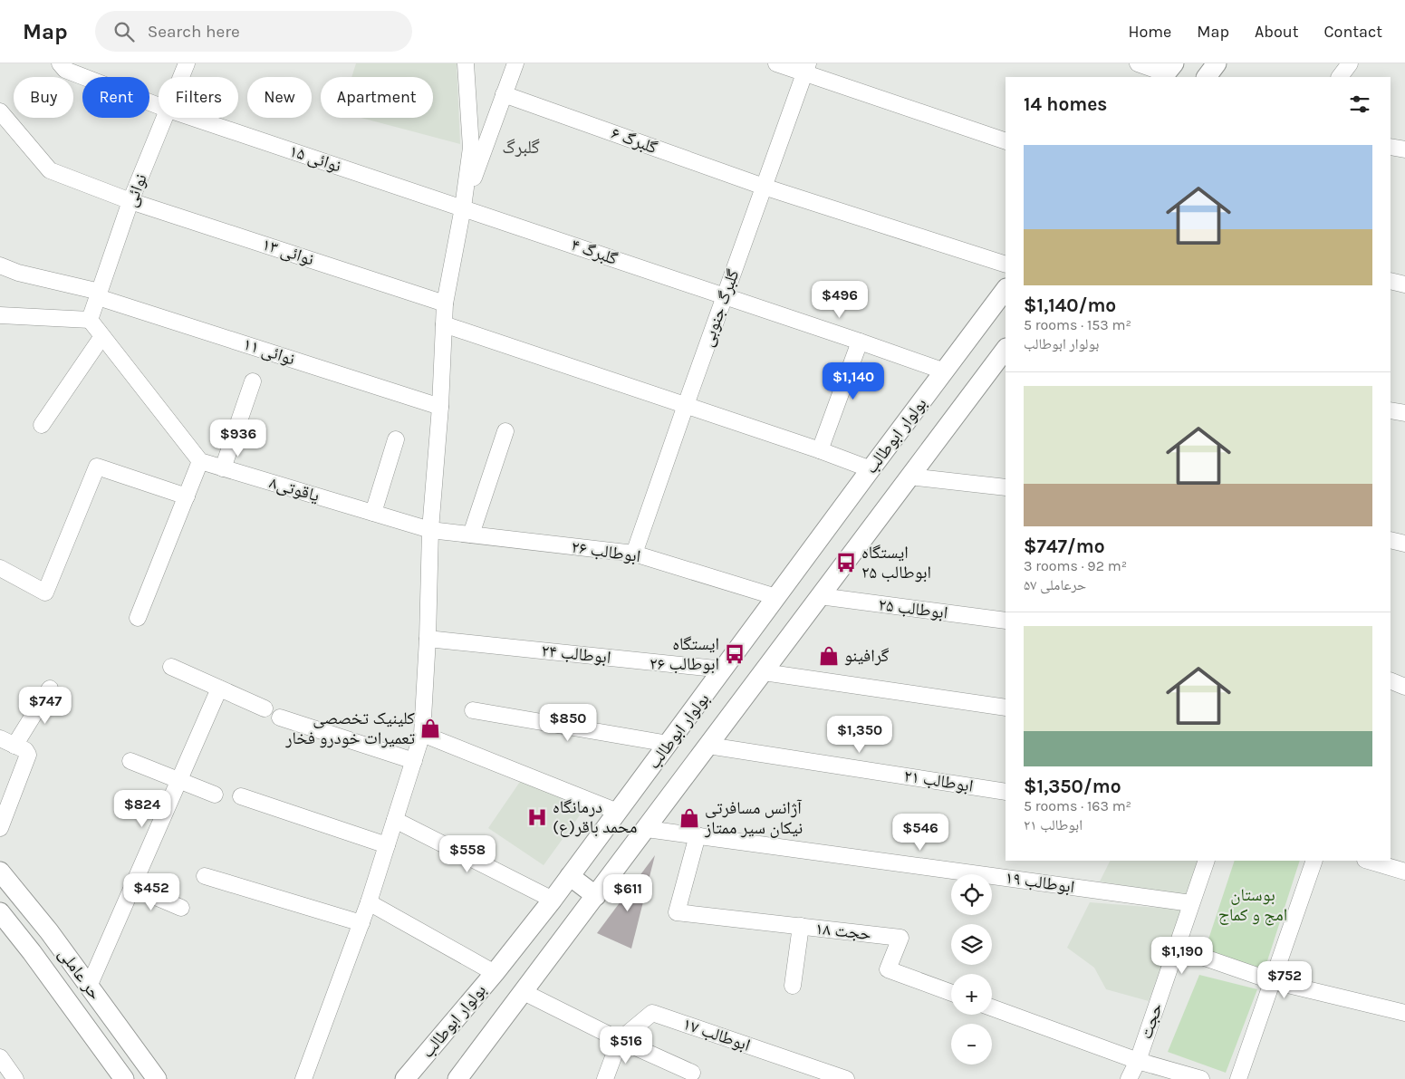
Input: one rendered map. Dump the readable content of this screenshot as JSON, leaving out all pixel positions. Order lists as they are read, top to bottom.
{
  "streets": {
    "main road": ["بولوار ابوطالب", "حر عاملی"],
    "street": [
      "گلبرگ ۶",
      "نوائی ۱۵",
      "نوائی",
      "نوائی ۱۳",
      "گلبرگ ۴",
      "گلبرگ جنوبی",
      "نوائی ۱۱",
      "یاقوتی۸",
      "ابوطالب ۲۶",
      "ابوطالب ۲۵",
      "ابوطالب ۲۴",
      "ابوطالب ۲۱",
      "ابوطالب ۱۹",
      "حجت ۱۸",
      "حجت",
      "ابوطالب ۱۷"
    ]
  },
  "crossings": [
    ["گلبرگ ۶", "گلبرگ جنوبی"],
    ["نوائی ۱۵", "گلبرگ ۴"],
    ["نوائی", "نوائی ۱۳"],
    ["نوائی", "نوائی ۱۱"],
    ["گلبرگ ۴", "گلبرگ جنوبی"],
    ["گلبرگ ۴", "بولوار ابوطالب"],
    ["گلبرگ جنوبی", "ابوطالب ۲۶"],
    ["بولوار ابوطالب", "ابوطالب ۲۶"],
    ["بولوار ابوطالب", "ابوطالب ۲۵"],
    ["بولوار ابوطالب", "ابوطالب ۲۴"],
    ["بولوار ابوطالب", "ابوطالب ۲۱"],
    ["بولوار ابوطالب", "ابوطالب ۱۹"],
    ["یاقوتی۸", "ابوطالب ۲۶"],
    ["ابوطالب ۱۹", "حجت ۱۸"],
    ["ابوطالب ۱۹", "حجت"]
  ],
  "districts": ["گلبرگ"],
  "parks": ["بوستان امج و کماج"],
  "places": {
    "bus stop": ["ایستگاه ابوطالب ۲۵", "ایستگاه ابوطالب ۲۶"],
    "shop": ["گرافینو", "کلینیک تخصصی تعمیرات خودرو فخار", "آژانس مسافرتی نیکان سیر ممتاز"],
    "hospital": ["درمانگاه محمد باقر(ع)"]
  },
  "page": {
    "header": "Map",
    "search": "Search here",
    "nav": [
      "Home",
      "Map",
      "About",
      "Contact"
    ],
    "chip": [
      "Buy",
      "Rent",
      "Filters",
      "New",
      "Apartment"
    ],
    "heading": "14 homes",
    "list": [
      {
        "name": "$1,140/mo",
        "note": "5 rooms · 153 m² · بولوار ابوطالب"
      },
      {
        "name": "$747/mo",
        "note": "3 rooms · 92 m² · حرعاملی ۵۷"
      },
      {
        "name": "$1,350/mo",
        "note": "5 rooms · 163 m² · ابوطالب ۲۱"
      }
    ],
    "price": [
      "$496",
      "$1,140",
      "$936",
      "$747",
      "$850",
      "$1,350",
      "$824",
      "$546",
      "$558",
      "$452",
      "$611",
      "$1,190",
      "$752",
      "$516"
    ],
    "map_buttons": ["+", "−"]
  }
}
